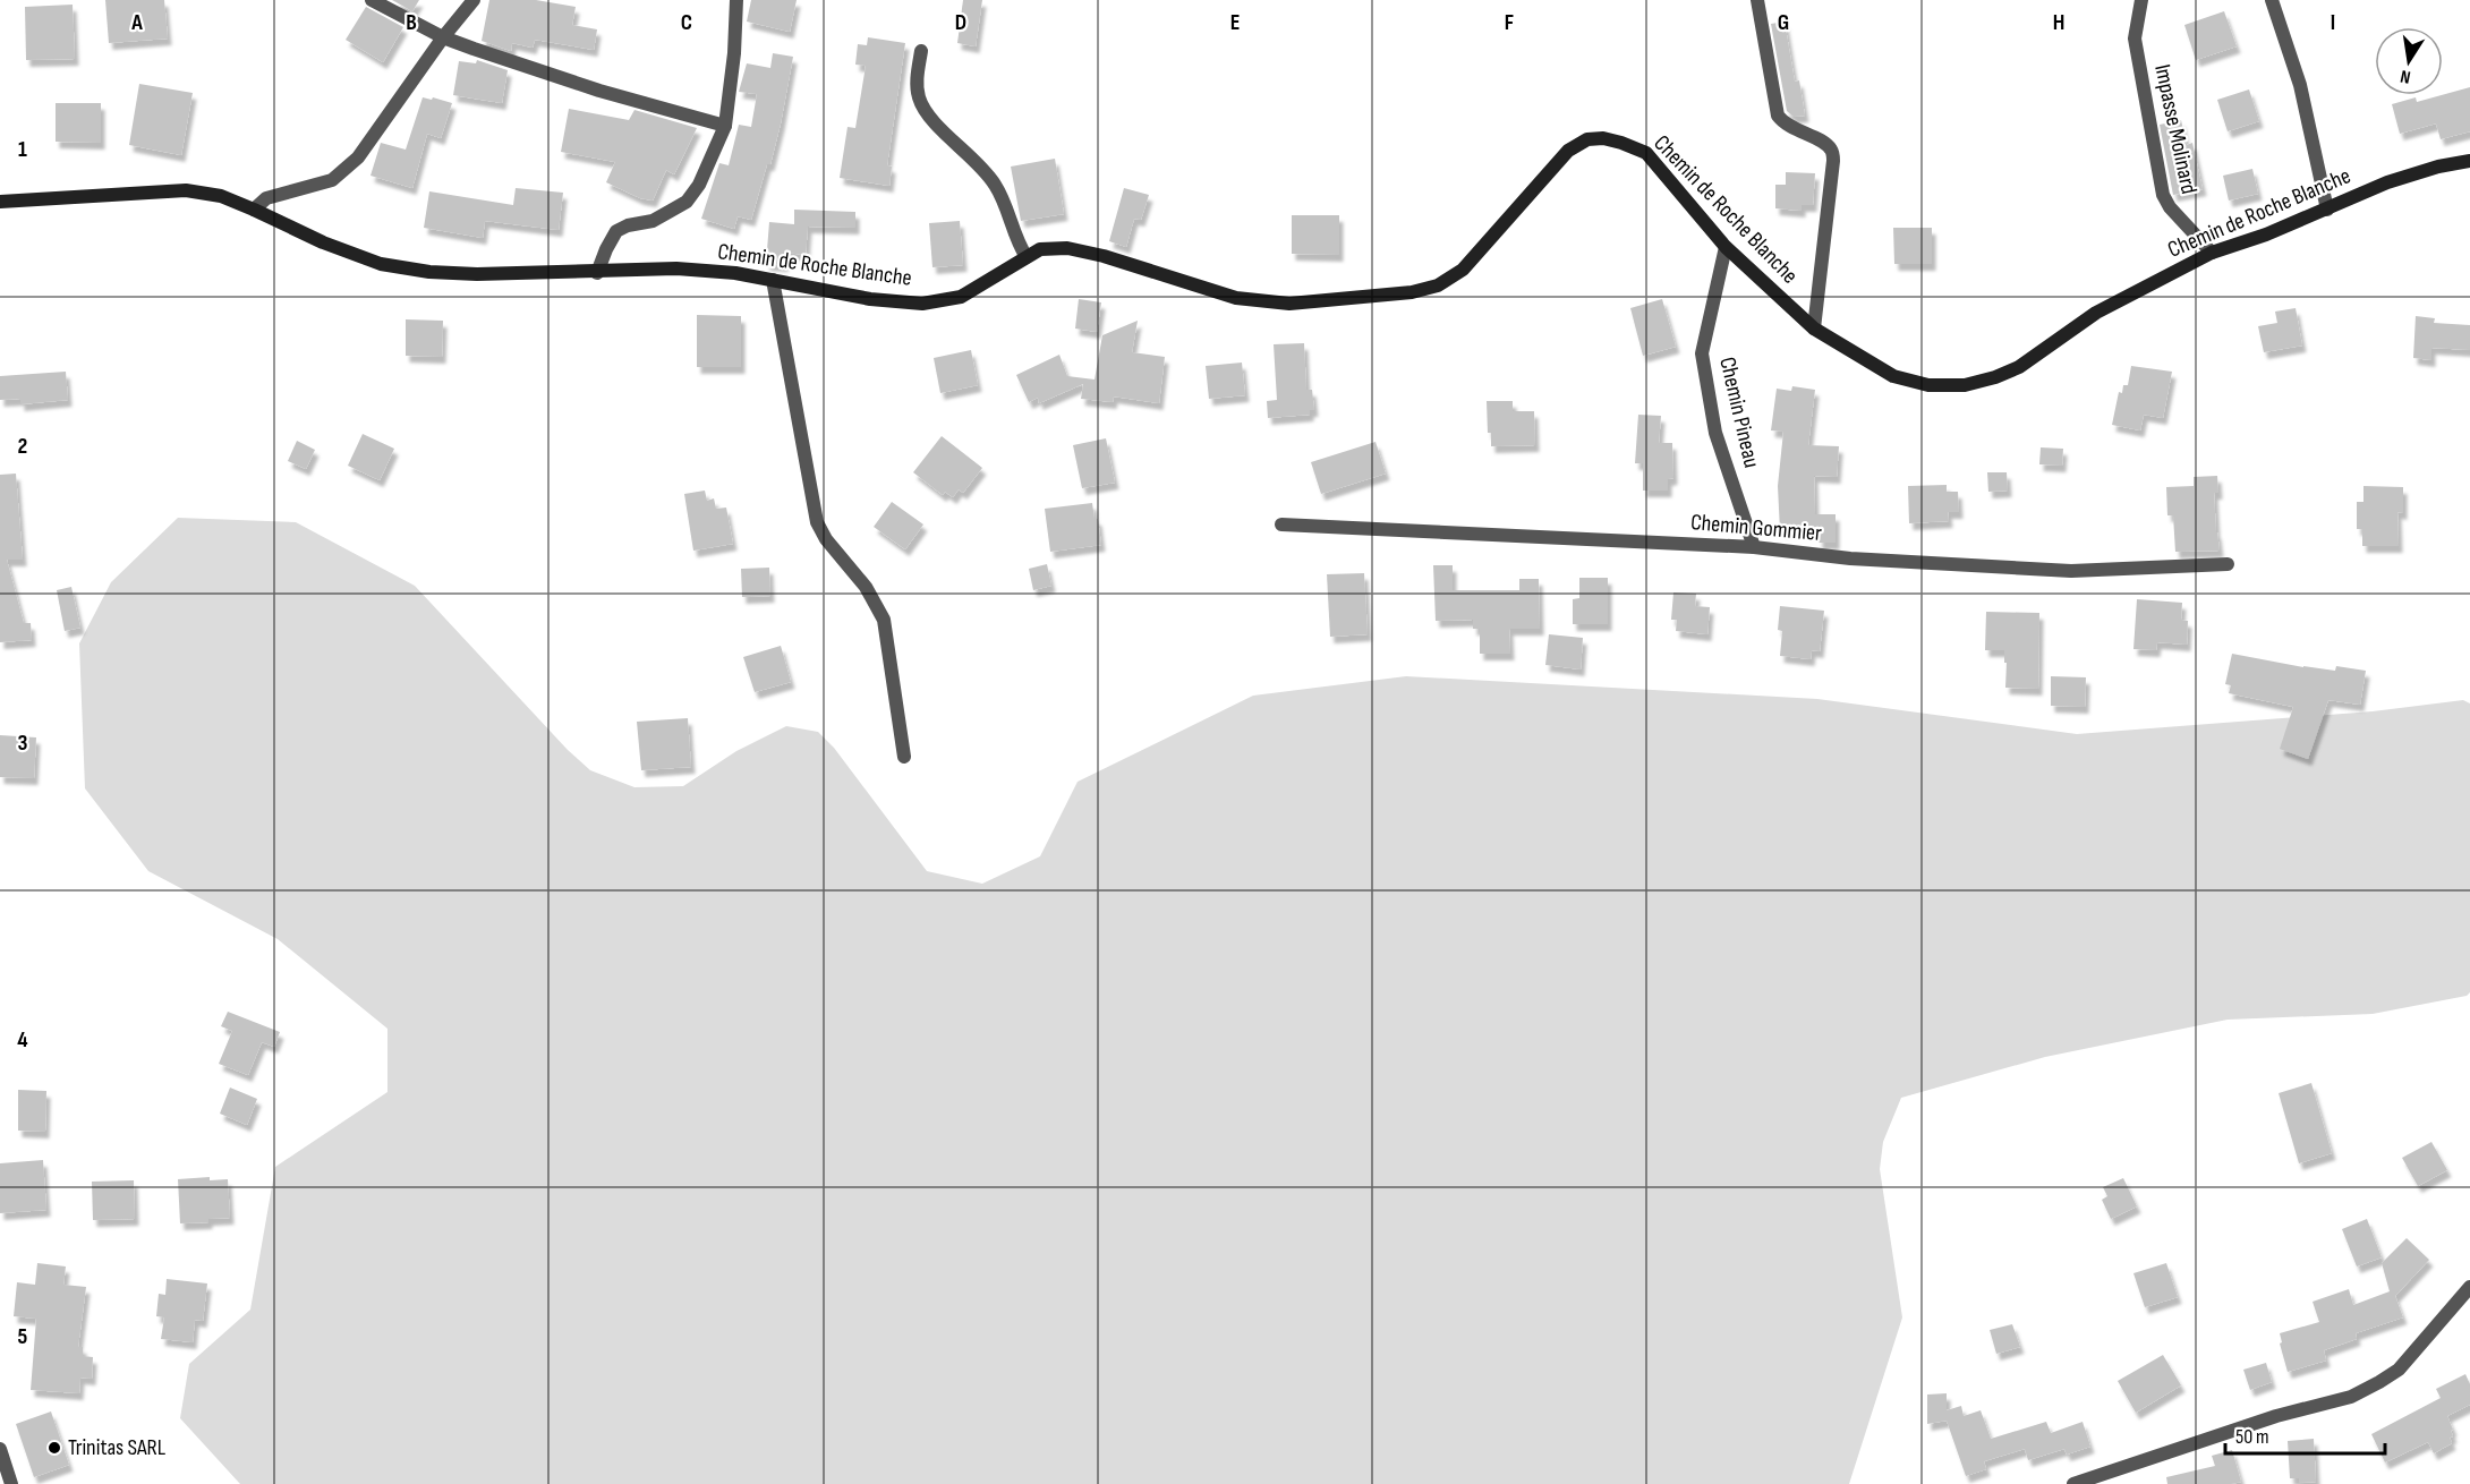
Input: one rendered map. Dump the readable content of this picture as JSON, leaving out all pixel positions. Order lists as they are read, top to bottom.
{
  "streets": {
    "main road": ["Chemin de Roche Blanche"],
    "street": ["Impasse Molinard", "Chemin Pineau", "Chemin Gommier"]
  },
  "crossings": [
    ["Impasse Molinard", "Chemin de Roche Blanche"],
    ["Chemin de Roche Blanche", "Chemin Pineau"],
    ["Chemin Pineau", "Chemin Gommier"]
  ],
  "places": ["Trinitas SARL"],
  "scale_bar": "50 m",
  "north": "bottom",
  "grid": {
    "columns": [
      "A",
      "B",
      "C",
      "D",
      "E",
      "F",
      "G",
      "H",
      "I"
    ],
    "rows": [
      "1",
      "2",
      "3",
      "4",
      "5"
    ]
  }
}
